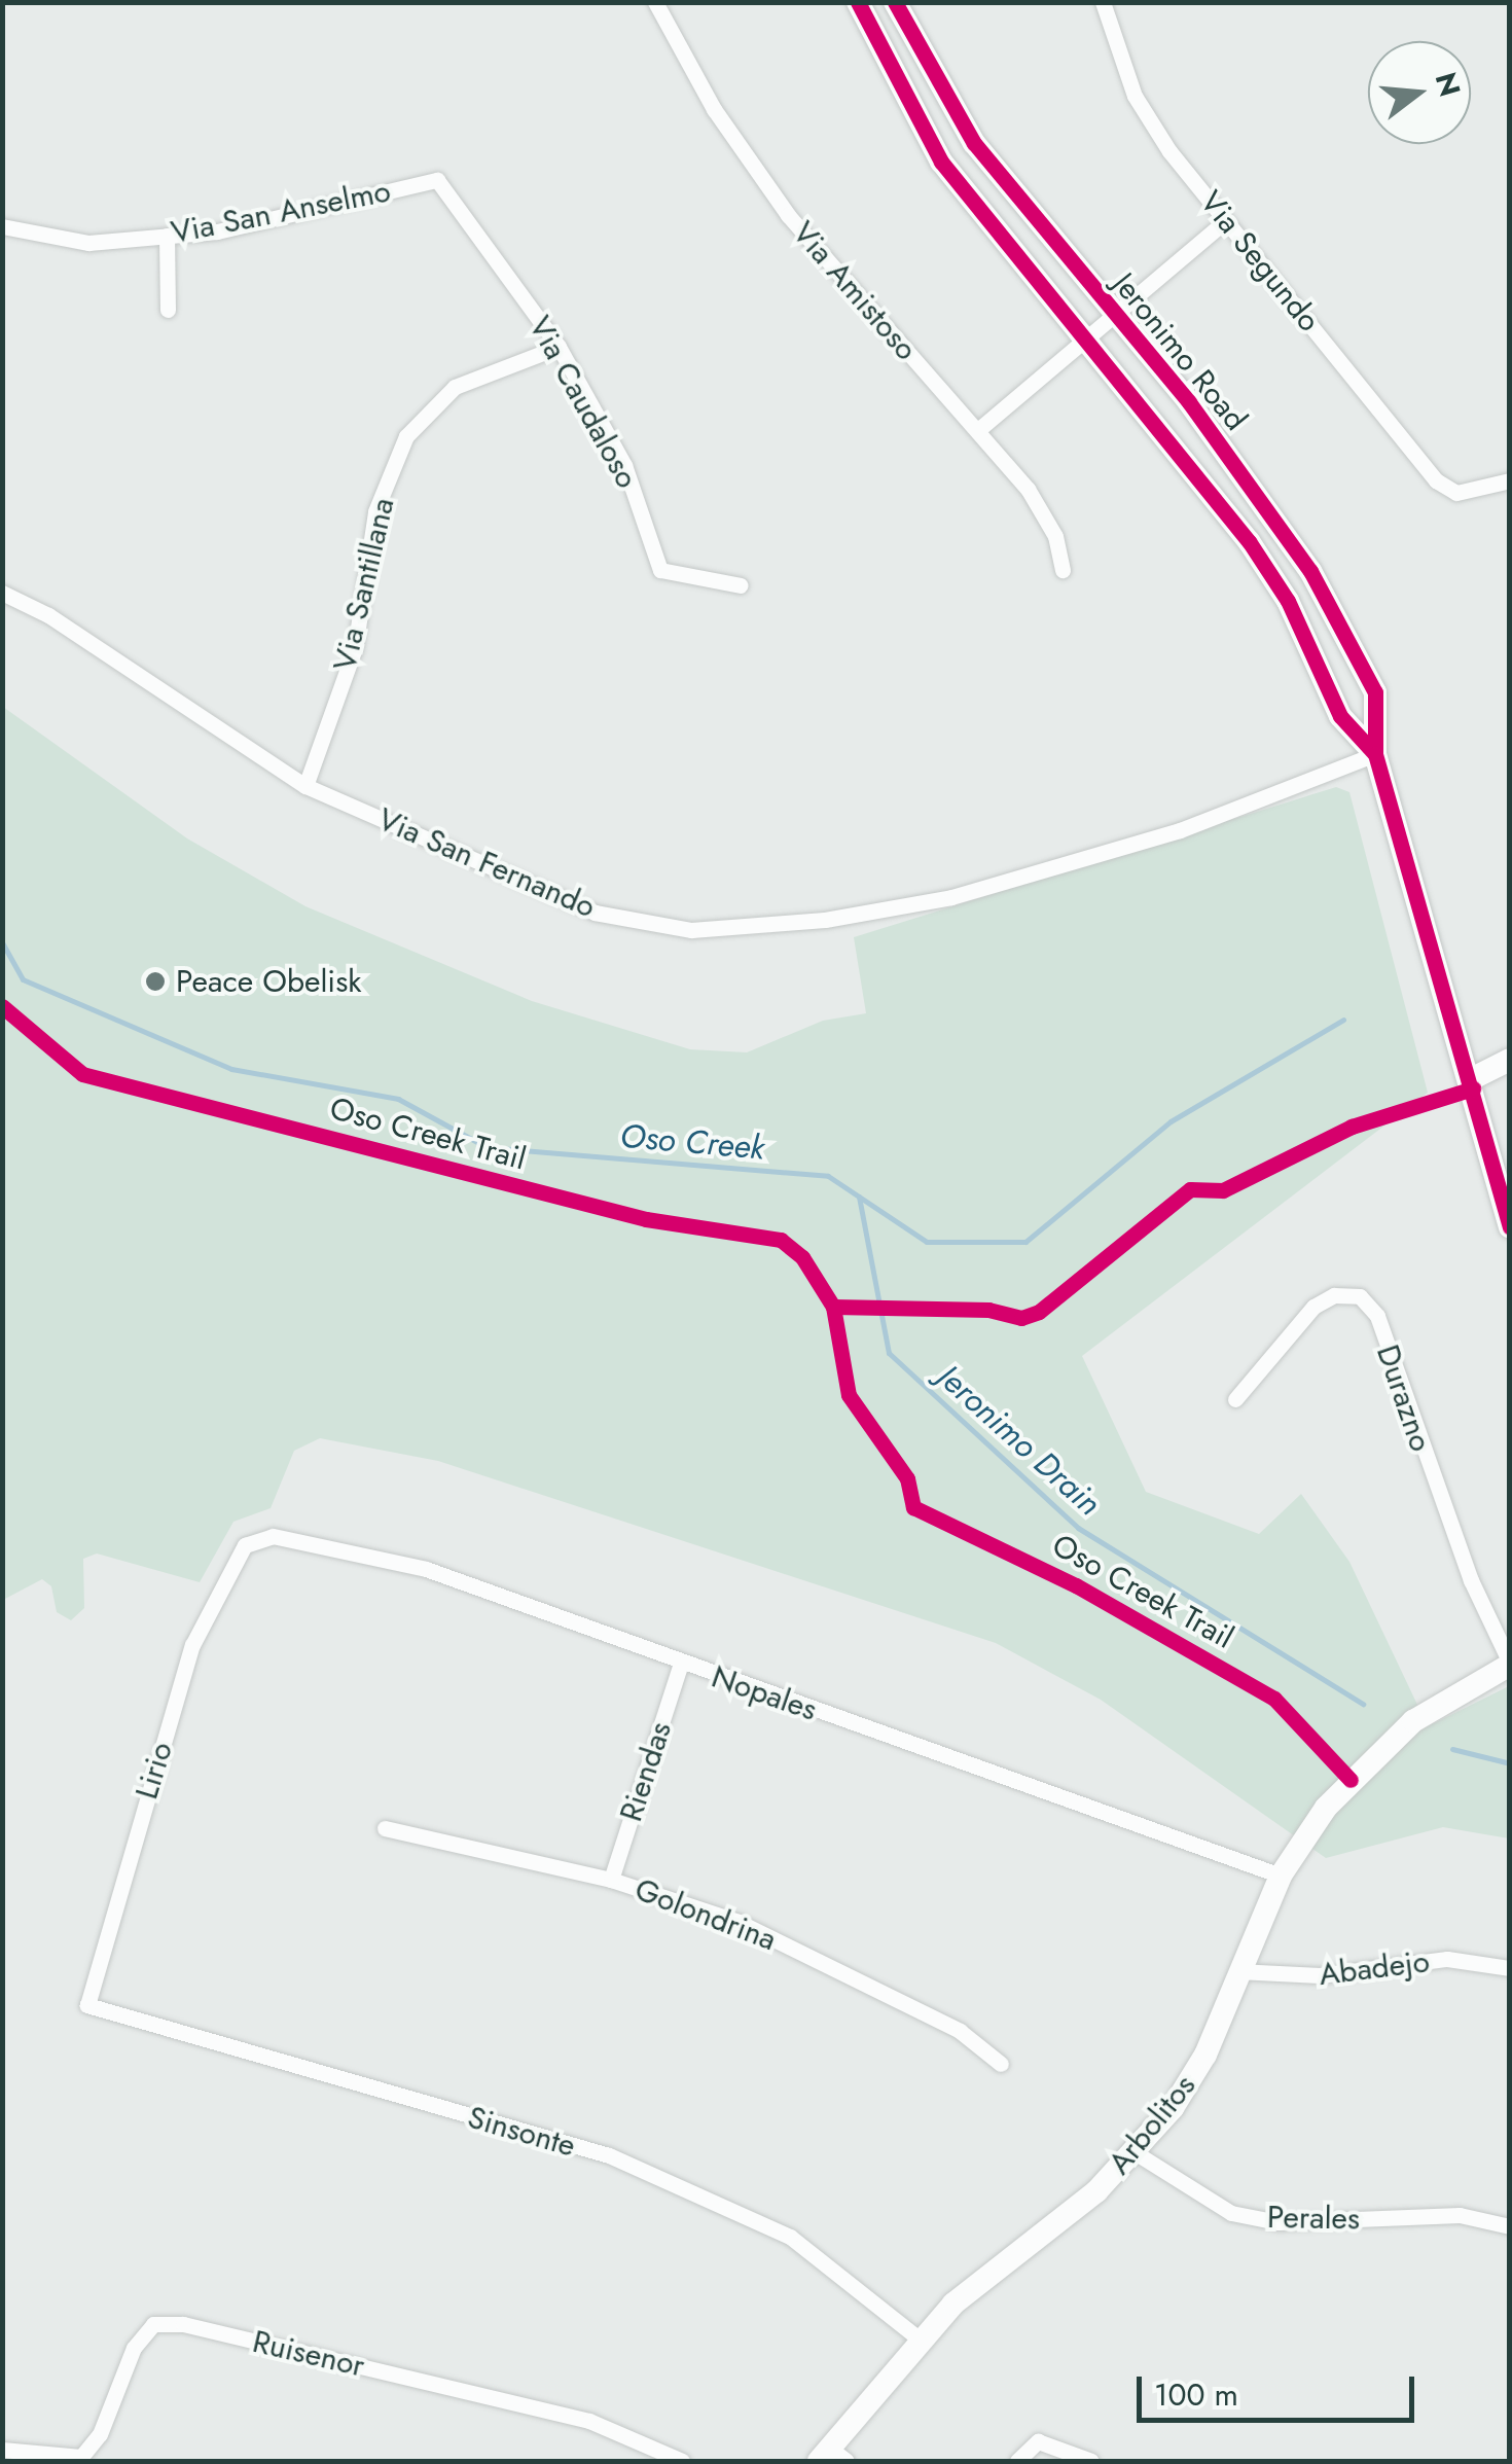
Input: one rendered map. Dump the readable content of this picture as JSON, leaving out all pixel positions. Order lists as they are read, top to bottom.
{
  "streets": {
    "main road": ["Jeronimo Road", "Arbolitos"],
    "street": [
      "Via San Anselmo",
      "Via Segundo",
      "Via Amistoso",
      "Via Caudaloso",
      "Via Santillana",
      "Via San Fernando",
      "Durazno",
      "Nopales",
      "Lirio",
      "Riendas",
      "Golondrina",
      "Abadejo",
      "Sinsonte",
      "Perales",
      "Ruisenor"
    ],
    "cycle path": ["Oso Creek Trail"]
  },
  "crossings": [
    ["Via San Anselmo", "Via Caudaloso"],
    ["Jeronimo Road", "Via San Fernando"],
    ["Via Caudaloso", "Via Santillana"],
    ["Via Santillana", "Via San Fernando"],
    ["Durazno", "Arbolitos"],
    ["Nopales", "Lirio"],
    ["Nopales", "Riendas"],
    ["Nopales", "Arbolitos"],
    ["Lirio", "Sinsonte"],
    ["Riendas", "Golondrina"],
    ["Abadejo", "Arbolitos"],
    ["Arbolitos", "Sinsonte"],
    ["Arbolitos", "Perales"]
  ],
  "water": ["Oso Creek", "Jeronimo Drain"],
  "places": ["Peace Obelisk"],
  "scale_bar": "100 m",
  "north": "right"
}
